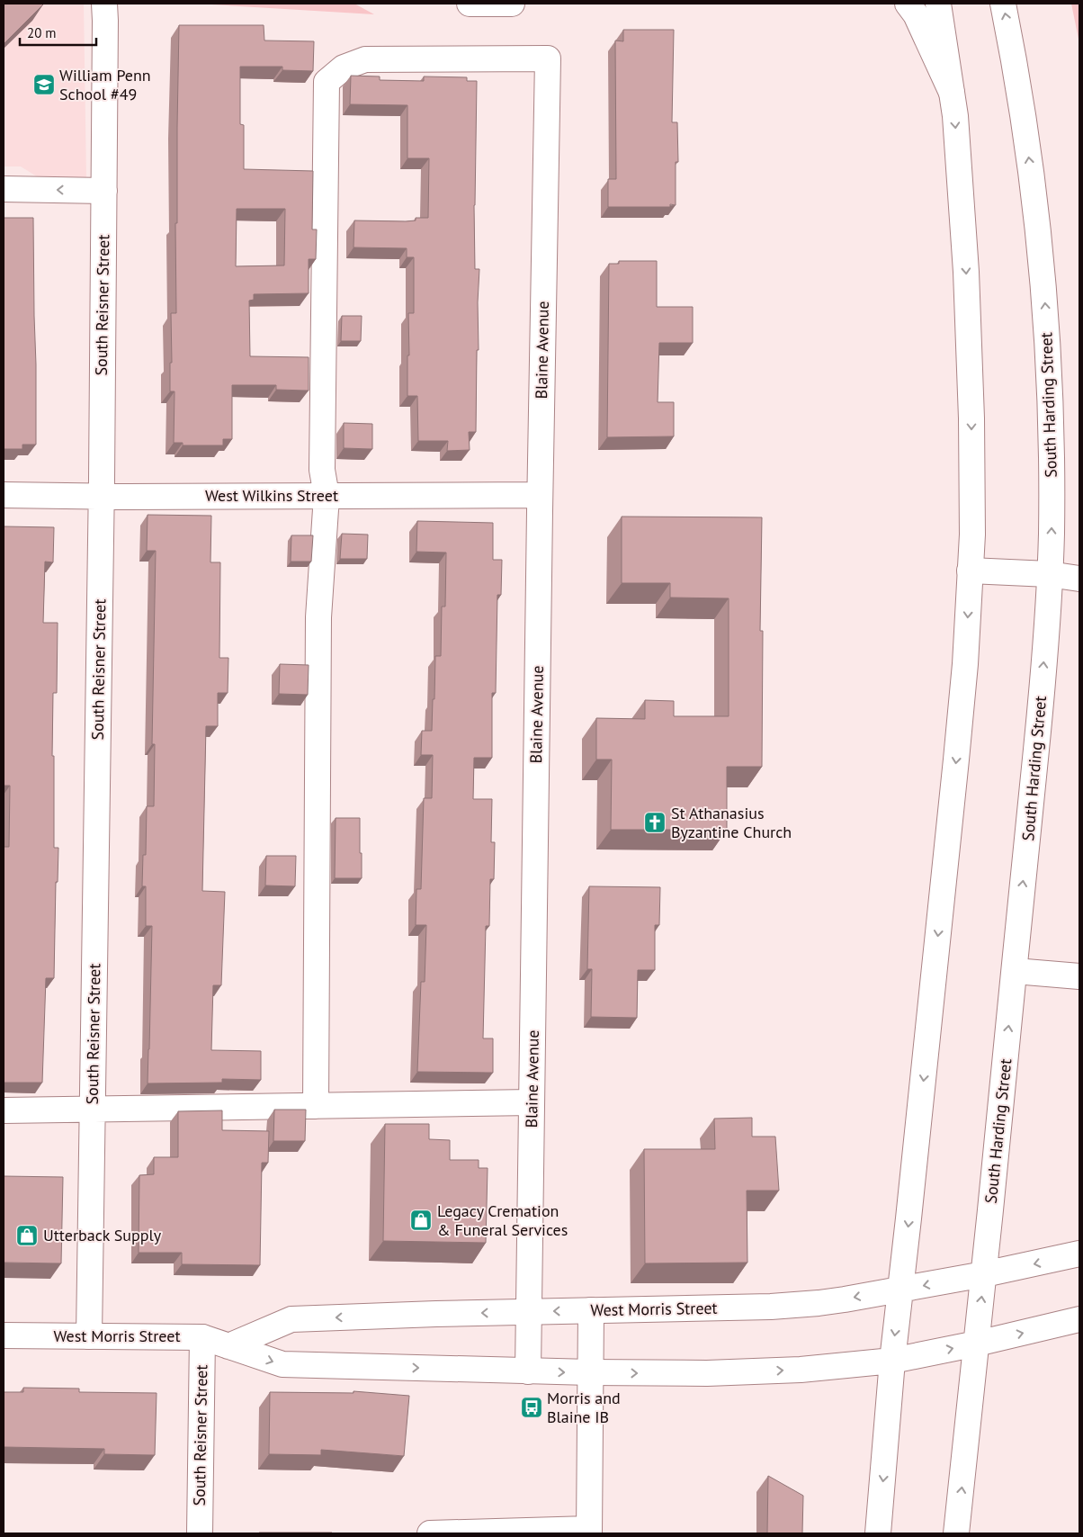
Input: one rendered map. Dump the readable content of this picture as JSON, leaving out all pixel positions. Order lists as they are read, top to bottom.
{
  "streets": {
    "main road": [
      "South Reisner Street",
      "Blaine Avenue",
      "South Harding Street",
      "West Wilkins Street",
      "West Morris Street"
    ]
  },
  "crossings": [
    ["South Reisner Street", "West Wilkins Street"],
    ["South Reisner Street", "West Morris Street"],
    ["Blaine Avenue", "West Wilkins Street"],
    ["Blaine Avenue", "West Morris Street"],
    ["South Harding Street", "West Morris Street"]
  ],
  "places": {
    "school or university": ["William Penn School #49"],
    "church": ["St Athanasius Byzantine Church"],
    "shop": ["Legacy Cremation & Funeral Services", "Utterback Supply"],
    "bus stop": ["Morris and Blaine IB"]
  },
  "scale_bar": "20 m"
}
